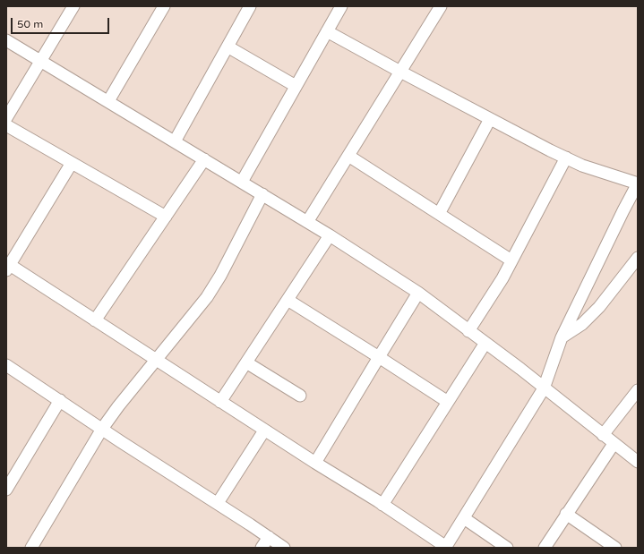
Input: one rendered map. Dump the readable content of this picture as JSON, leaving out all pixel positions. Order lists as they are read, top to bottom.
{
  "scale_bar": "50 m"
}
